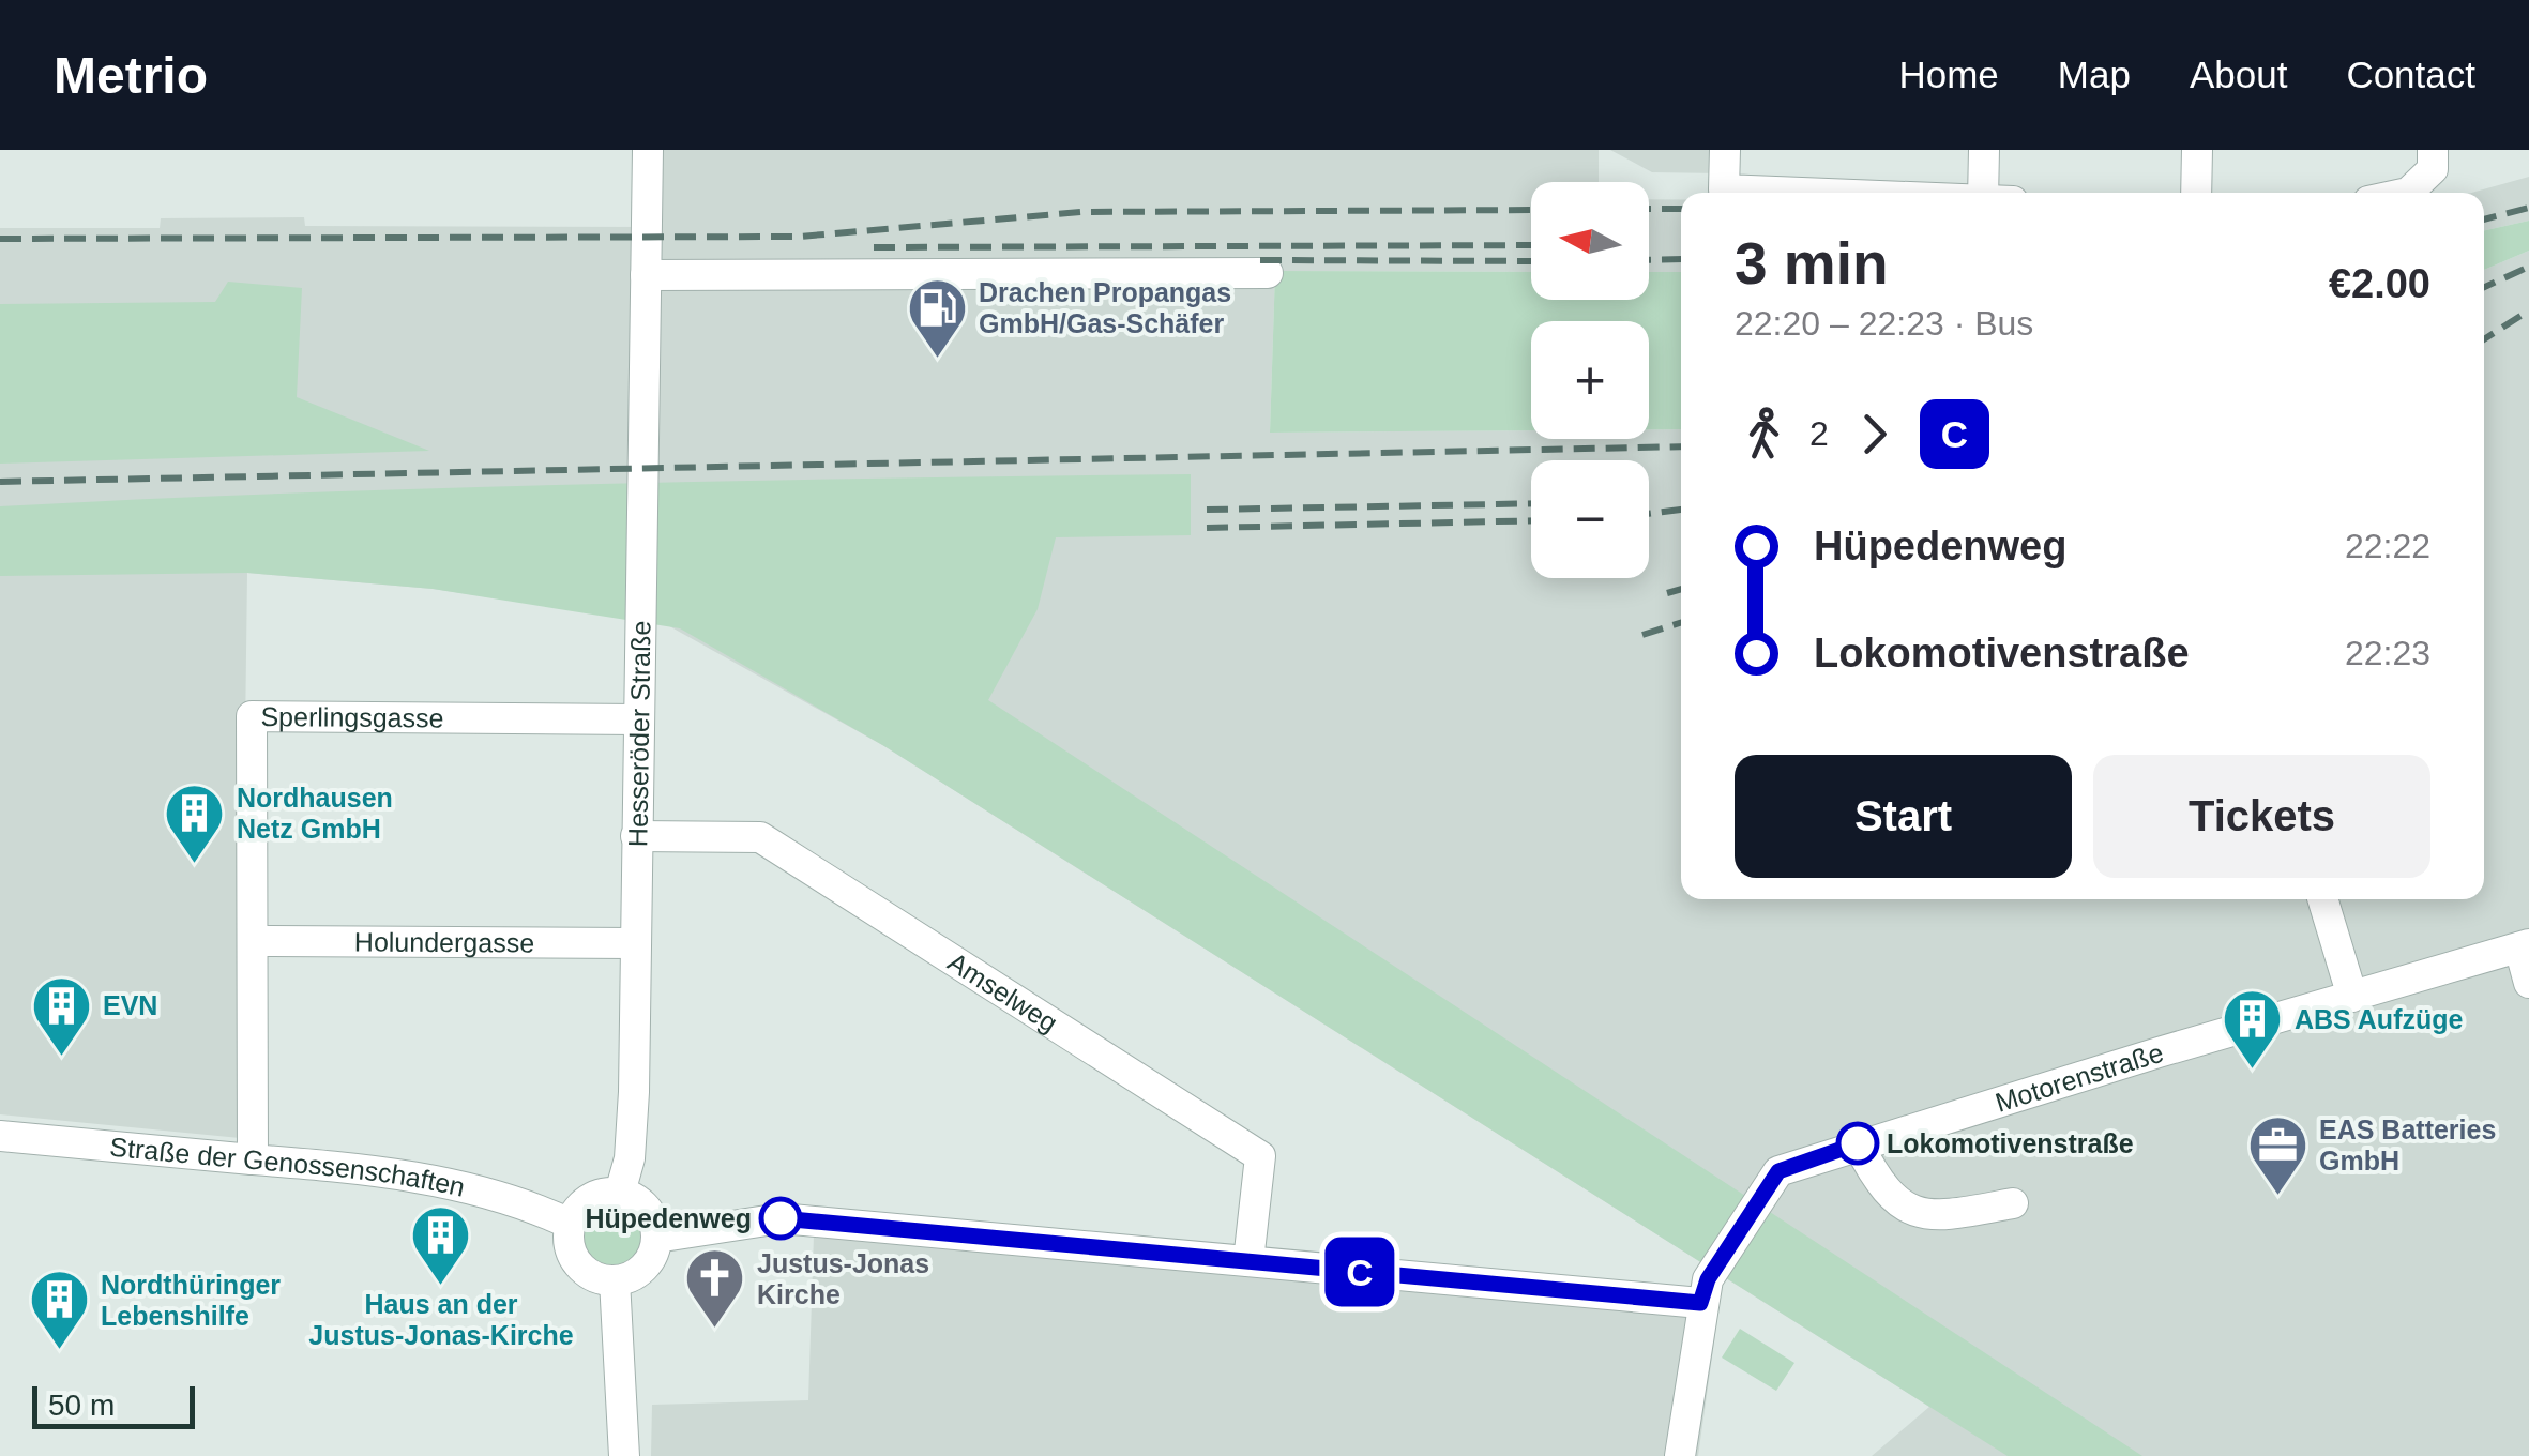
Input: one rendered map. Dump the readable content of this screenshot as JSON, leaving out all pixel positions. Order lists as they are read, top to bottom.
{
  "streets": {
    "street": [
      "Sperlingsgasse",
      "Hesseröder Straße",
      "Holundergasse",
      "Amselweg",
      "Motorenstraße",
      "Straße der Genossenschaften"
    ]
  },
  "crossings": [
    ["Sperlingsgasse", "Hesseröder Straße"],
    ["Sperlingsgasse", "Holundergasse"],
    ["Sperlingsgasse", "Straße der Genossenschaften"],
    ["Hesseröder Straße", "Holundergasse"],
    ["Hesseröder Straße", "Amselweg"],
    ["Hesseröder Straße", "Straße der Genossenschaften"]
  ],
  "places": {
    "fuel station": ["Drachen Propangas GmbH/Gas-Schäfer"],
    "building": [
      "Nordhausen Netz GmbH",
      "EVN",
      "ABS Aufzüge",
      "Haus an der Justus-Jonas-Kirche",
      "Nordthüringer Lebenshilfe"
    ],
    "other": ["Lokomotivenstraße", "Hüpedenweg"],
    "office": ["EAS Batteries GmbH"],
    "church": ["Justus-Jonas Kirche"]
  },
  "lines": ["bus line C"],
  "scale_bar": "50 m",
  "north": "left",
  "page": {
    "header": "Metrio",
    "nav": [
      "Home",
      "Map",
      "About",
      "Contact"
    ],
    "on_map": "C",
    "map_buttons": ["+", "−"],
    "heading": ["3 min", "22:20 – 22:23 · Bus", "€2.00"],
    "legs": ["2", "C"],
    "list": [
      {
        "name": "Hüpedenweg",
        "value": "22:22"
      },
      {
        "name": "Lokomotivenstraße",
        "value": "22:23"
      }
    ],
    "buttons": ["Start", "Tickets"],
    "scale": "50 m"
  }
}
